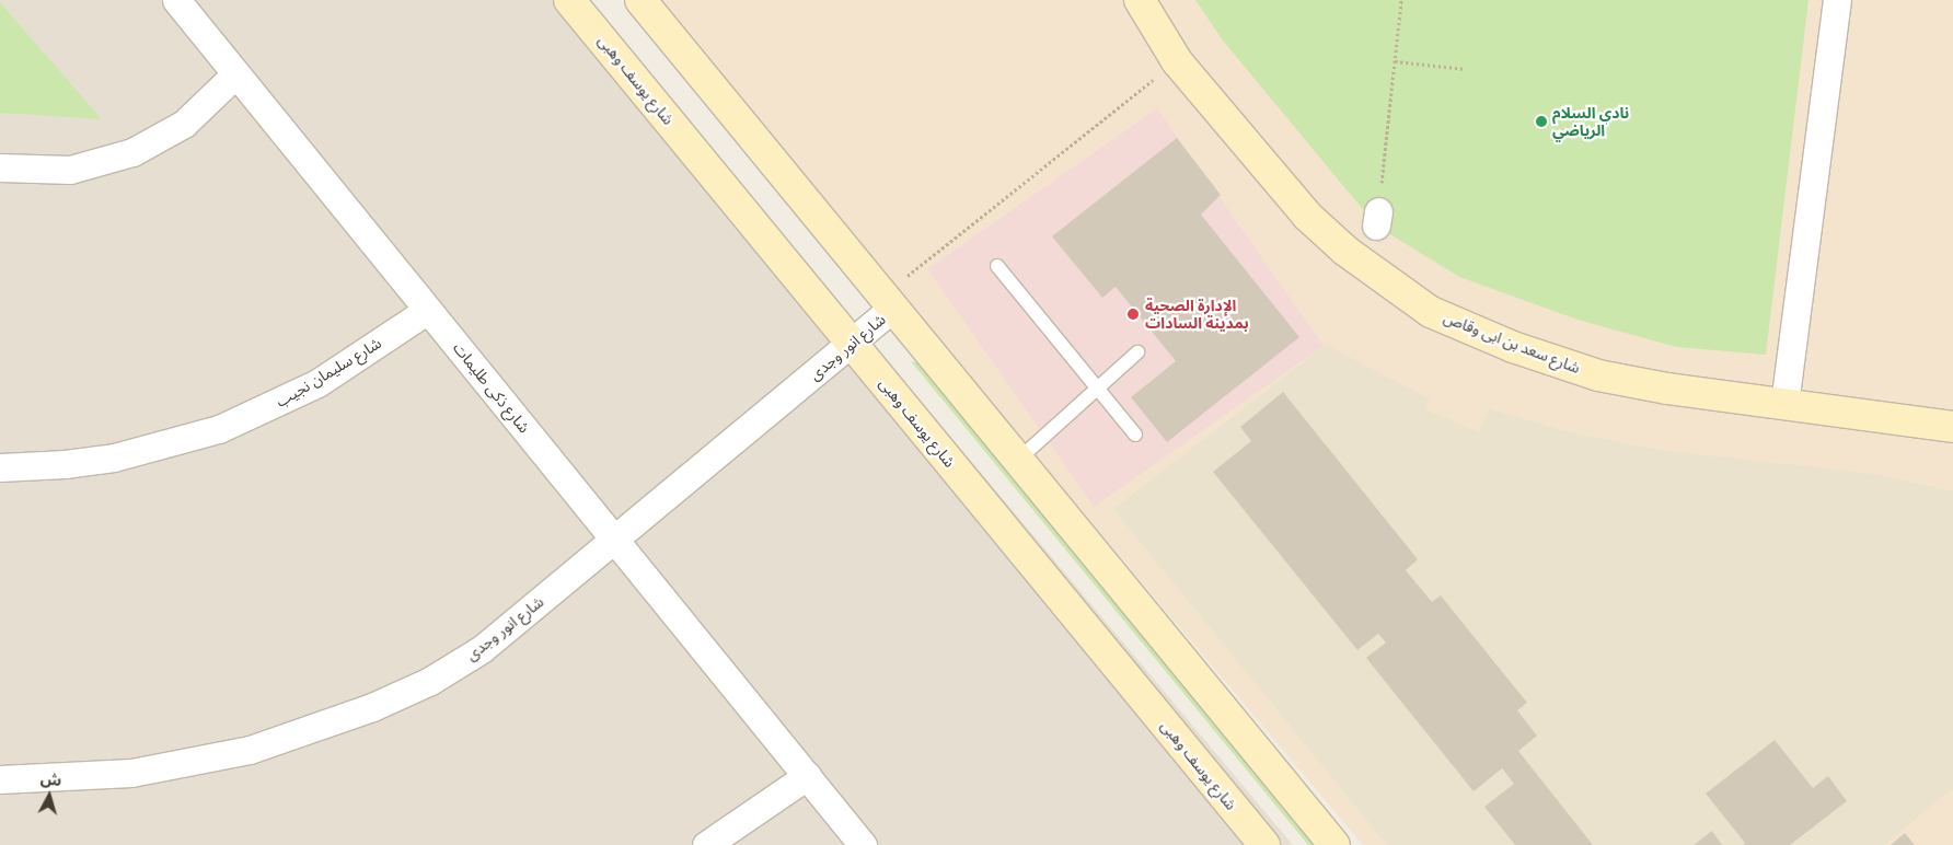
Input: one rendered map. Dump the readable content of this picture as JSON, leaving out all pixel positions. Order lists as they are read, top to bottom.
{
  "streets": {
    "street": [
      "شارع يوسف وهبى",
      "شارع سعد بن ابى وقاص",
      "شارع انور وجدى",
      "شارع سليمان نجيب",
      "شارع ذكى طليمات"
    ]
  },
  "crossings": [
    ["شارع يوسف وهبى", "شارع انور وجدى"],
    ["شارع انور وجدى", "شارع ذكى طليمات"],
    ["شارع سليمان نجيب", "شارع ذكى طليمات"]
  ],
  "places": ["نادي السلام الرياضي", "الإدارة الصحية بمدينة السادات"],
  "north": "top"
}
